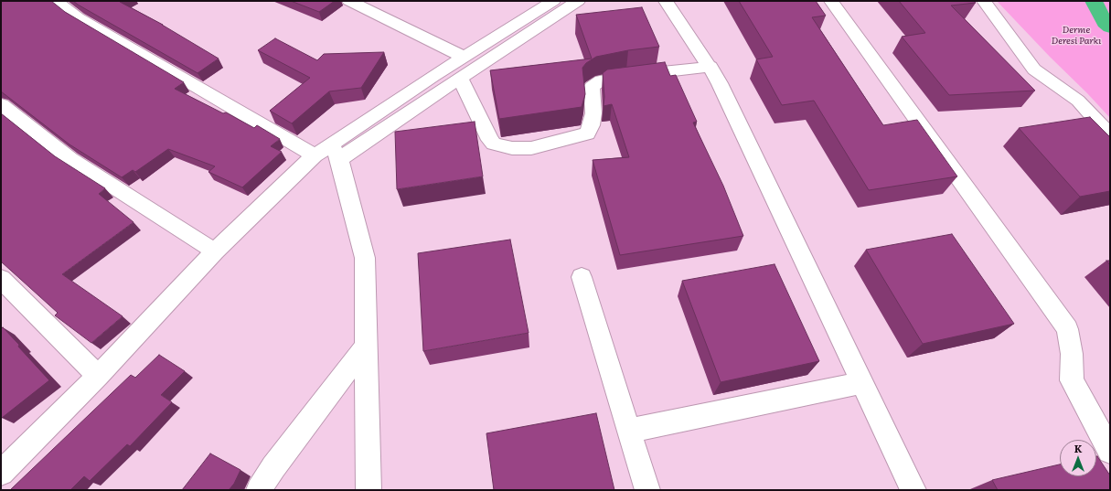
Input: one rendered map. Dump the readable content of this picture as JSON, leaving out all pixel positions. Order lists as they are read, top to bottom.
{
  "parks": ["Derme Deresi Parkı"],
  "north": "top"
}
